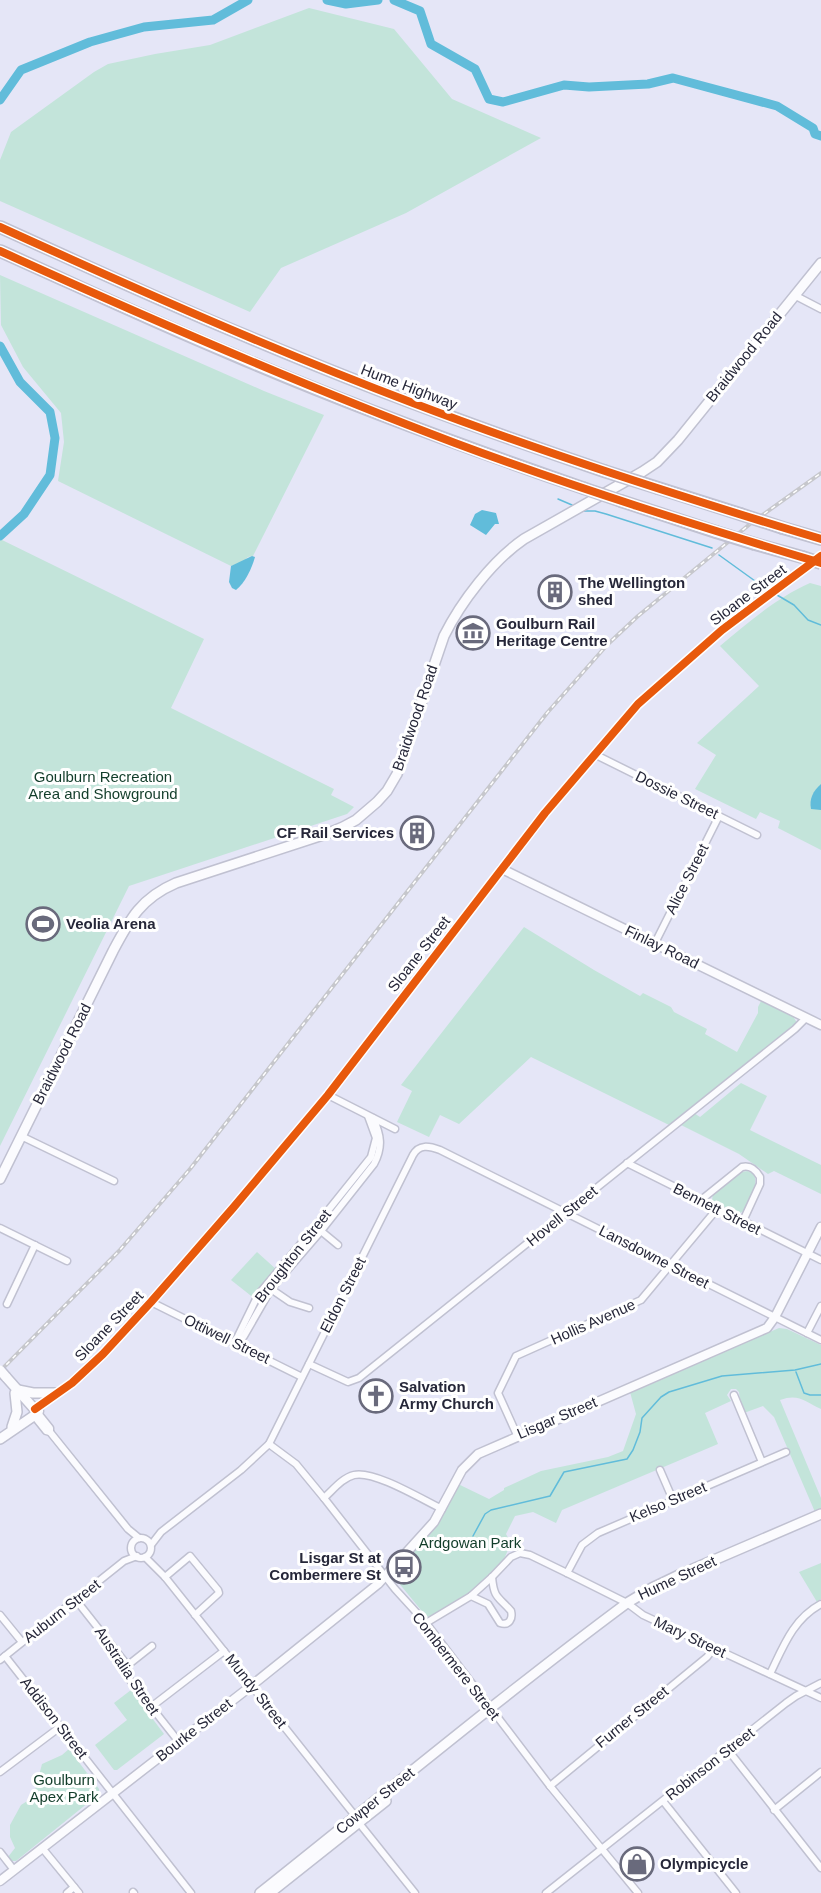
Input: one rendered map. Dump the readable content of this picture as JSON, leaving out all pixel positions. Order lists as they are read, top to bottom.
{
  "streets": {
    "highway": ["Hume Highway"],
    "main road": [
      "Braidwood Road",
      "Sloane Street",
      "Hume Street",
      "Cowper Street"
    ],
    "street": [
      "Dossie Street",
      "Alice Street",
      "Finlay Road",
      "Bennett Street",
      "Hovell Street",
      "Broughton Street",
      "Lansdowne Street",
      "Eldon Street",
      "Hollis Avenue",
      "Ottiwell Street",
      "Lisgar Street",
      "Kelso Street",
      "Auburn Street",
      "Mary Street",
      "Combermere Street",
      "Australia Street",
      "Mundy Street",
      "Furner Street",
      "Addison Street",
      "Bourke Street",
      "Robinson Street"
    ]
  },
  "crossings": [
    ["Sloane Street", "Dossie Street"],
    ["Sloane Street", "Finlay Road"],
    ["Sloane Street", "Ottiwell Street"],
    ["Dossie Street", "Alice Street"],
    ["Alice Street", "Finlay Road"],
    ["Finlay Road", "Hovell Street"],
    ["Bennett Street", "Hovell Street"],
    ["Bennett Street", "Hollis Avenue"],
    ["Hovell Street", "Lansdowne Street"],
    ["Hovell Street", "Eldon Street"],
    ["Broughton Street", "Ottiwell Street"],
    ["Lansdowne Street", "Eldon Street"],
    ["Lansdowne Street", "Hollis Avenue"],
    ["Lansdowne Street", "Lisgar Street"],
    ["Eldon Street", "Ottiwell Street"],
    ["Eldon Street", "Combermere Street"],
    ["Hollis Avenue", "Lisgar Street"],
    ["Lisgar Street", "Combermere Street"],
    ["Lisgar Street", "Bourke Street"],
    ["Kelso Street", "Mary Street"],
    ["Hume Street", "Mary Street"],
    ["Hume Street", "Combermere Street"],
    ["Hume Street", "Cowper Street"],
    ["Auburn Street", "Australia Street"],
    ["Auburn Street", "Addison Street"],
    ["Mary Street", "Furner Street"],
    ["Mary Street", "Robinson Street"],
    ["Combermere Street", "Furner Street"],
    ["Combermere Street", "Bourke Street"],
    ["Combermere Street", "Robinson Street"],
    ["Combermere Street", "Cowper Street"],
    ["Australia Street", "Bourke Street"],
    ["Mundy Street", "Bourke Street"],
    ["Mundy Street", "Cowper Street"],
    ["Addison Street", "Bourke Street"]
  ],
  "parks": ["Goulburn Recreation Area and Showground", "Ardgowan Park", "Goulburn Apex Park"],
  "places": {
    "building": ["The Wellington shed", "CF Rail Services"],
    "museum": ["Goulburn Rail Heritage Centre"],
    "sports": ["Veolia Arena"],
    "church": ["Salvation Army Church"],
    "bus stop": ["Lisgar St at Combermere St"],
    "shop": ["Olympicycle"]
  }
}
